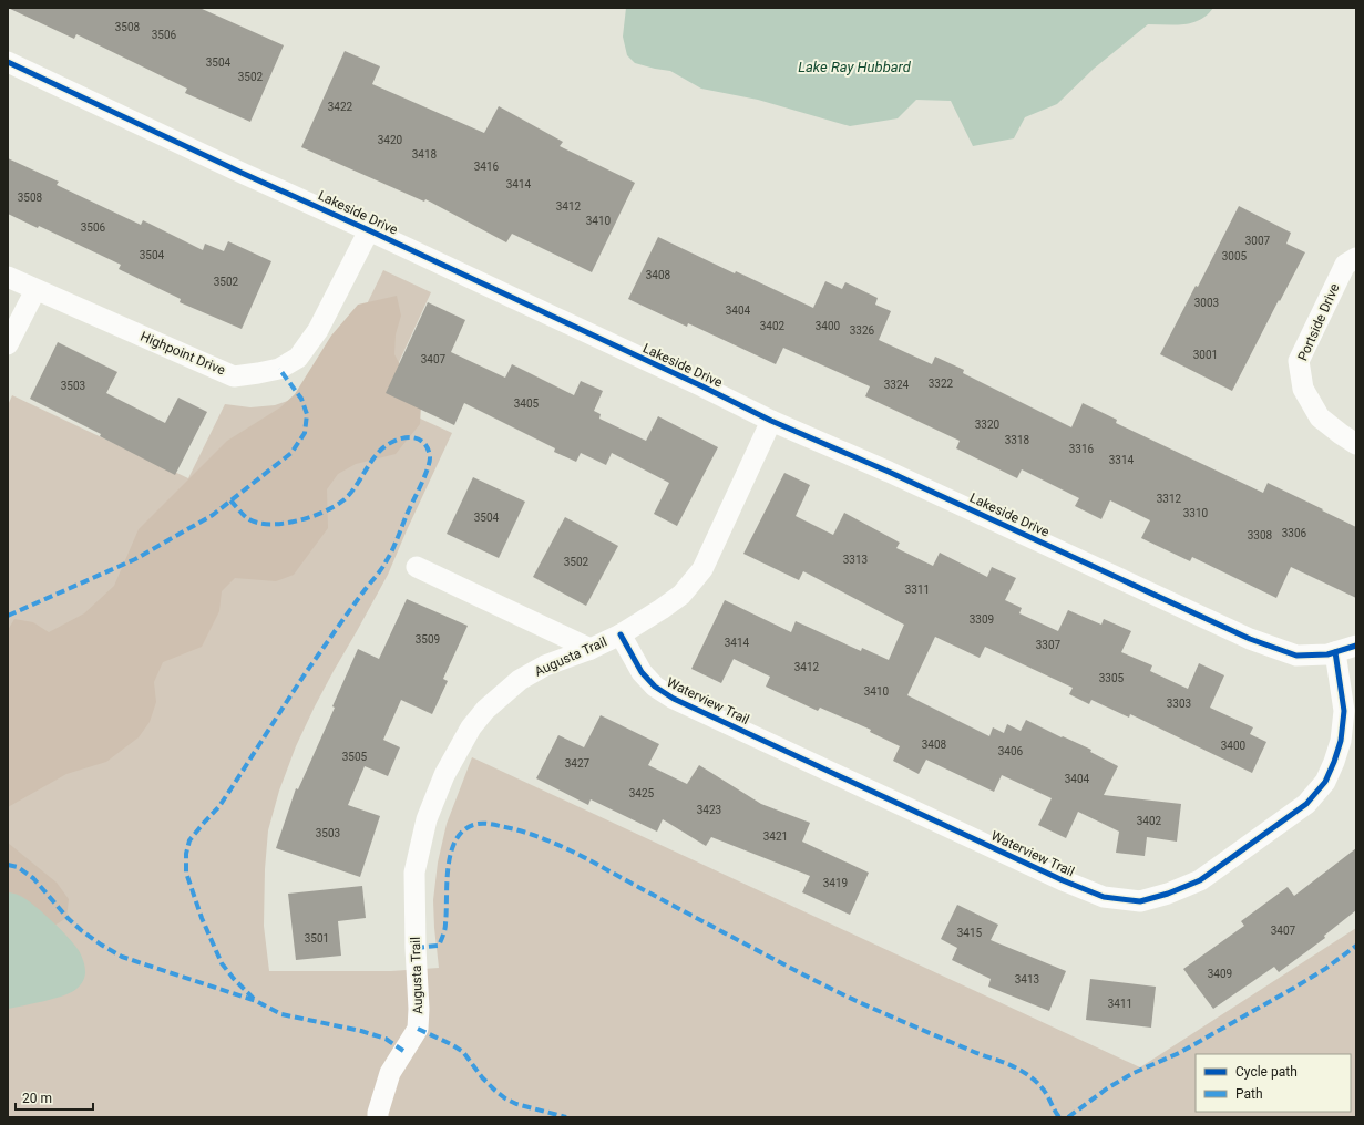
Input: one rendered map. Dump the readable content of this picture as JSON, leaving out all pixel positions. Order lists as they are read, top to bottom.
{
  "streets": {
    "street": [
      "Lakeside Drive",
      "Portside Drive",
      "Highpoint Drive",
      "Augusta Trail",
      "Waterview Trail"
    ]
  },
  "crossings": [
    ["Lakeside Drive", "Highpoint Drive"],
    ["Lakeside Drive", "Augusta Trail"],
    ["Lakeside Drive", "Waterview Trail"],
    ["Augusta Trail", "Waterview Trail"]
  ],
  "water": ["Lake Ray Hubbard"],
  "house_numbers": [
    "3508",
    "3506",
    "3504",
    "3502",
    "3422",
    "3420",
    "3418",
    "3416",
    "3414",
    "3508",
    "3412",
    "3410",
    "3506",
    "3007",
    "3504",
    "3005",
    "3408",
    "3502",
    "3003",
    "3404",
    "3402",
    "3400",
    "3326",
    "3001",
    "3407",
    "3322",
    "3324",
    "3503",
    "3405",
    "3320",
    "3318",
    "3316",
    "3314",
    "3312",
    "3310",
    "3504",
    "3306",
    "3308",
    "3313",
    "3502",
    "3311",
    "3309",
    "3509",
    "3414",
    "3307",
    "3412",
    "3305",
    "3410",
    "3303",
    "3408",
    "3400",
    "3406",
    "3505",
    "3427",
    "3404",
    "3425",
    "3423",
    "3402",
    "3503",
    "3421",
    "3419",
    "3407",
    "3415",
    "3501",
    "3409",
    "3413",
    "3411"
  ],
  "legend": ["Cycle path", "Path"],
  "scale_bar": "20 m"
}
